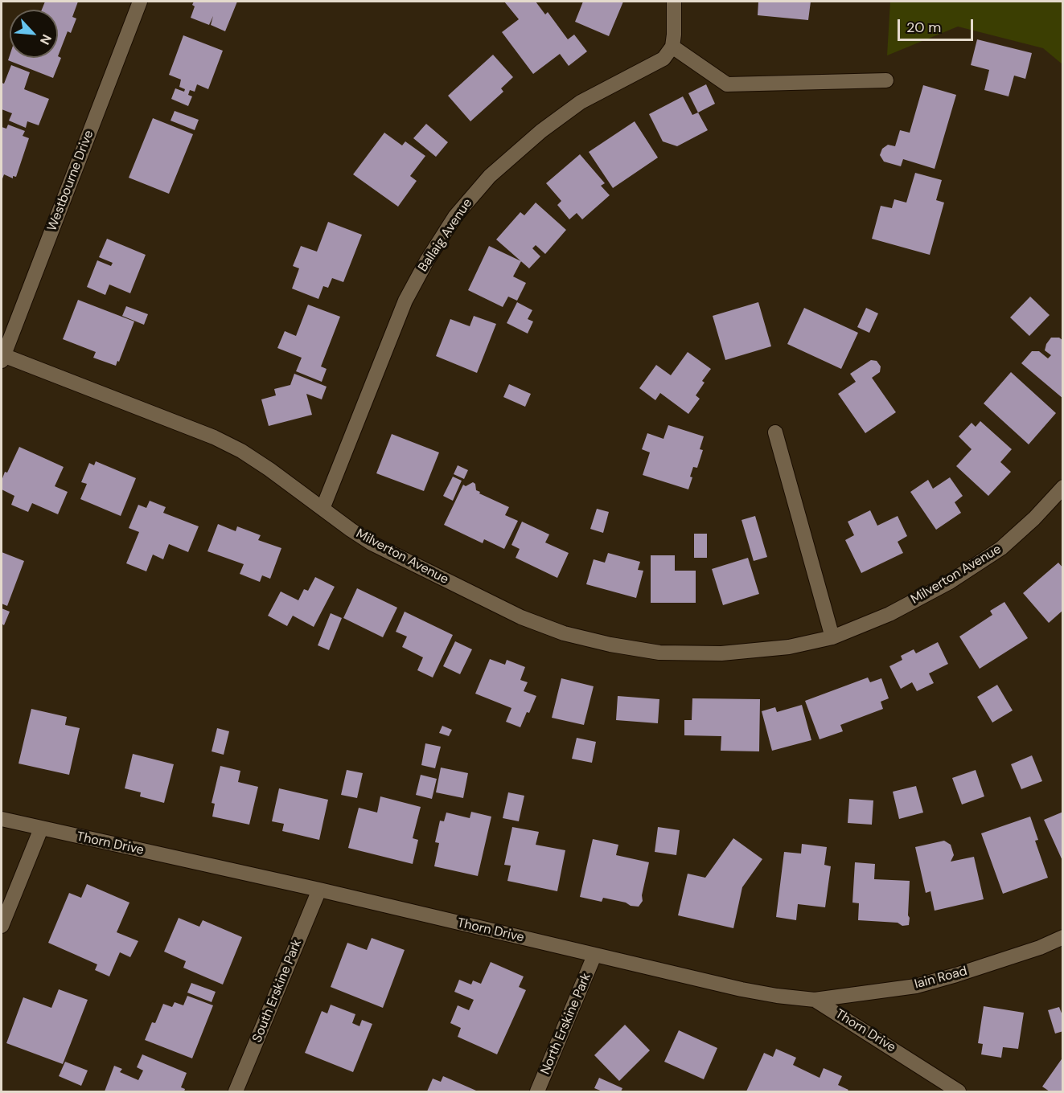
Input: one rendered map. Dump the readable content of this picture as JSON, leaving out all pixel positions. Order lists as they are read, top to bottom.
{
  "streets": {
    "street": [
      "Westbourne Drive",
      "Ballaig Avenue",
      "Milverton Avenue",
      "Thorn Drive",
      "Iain Road",
      "South Erskine Park",
      "North Erskine Park"
    ]
  },
  "crossings": [
    ["Westbourne Drive", "Milverton Avenue"],
    ["Ballaig Avenue", "Milverton Avenue"],
    ["Thorn Drive", "Iain Road"],
    ["Thorn Drive", "South Erskine Park"],
    ["Thorn Drive", "North Erskine Park"]
  ],
  "scale_bar": "20 m",
  "north": "bottom right"
}
